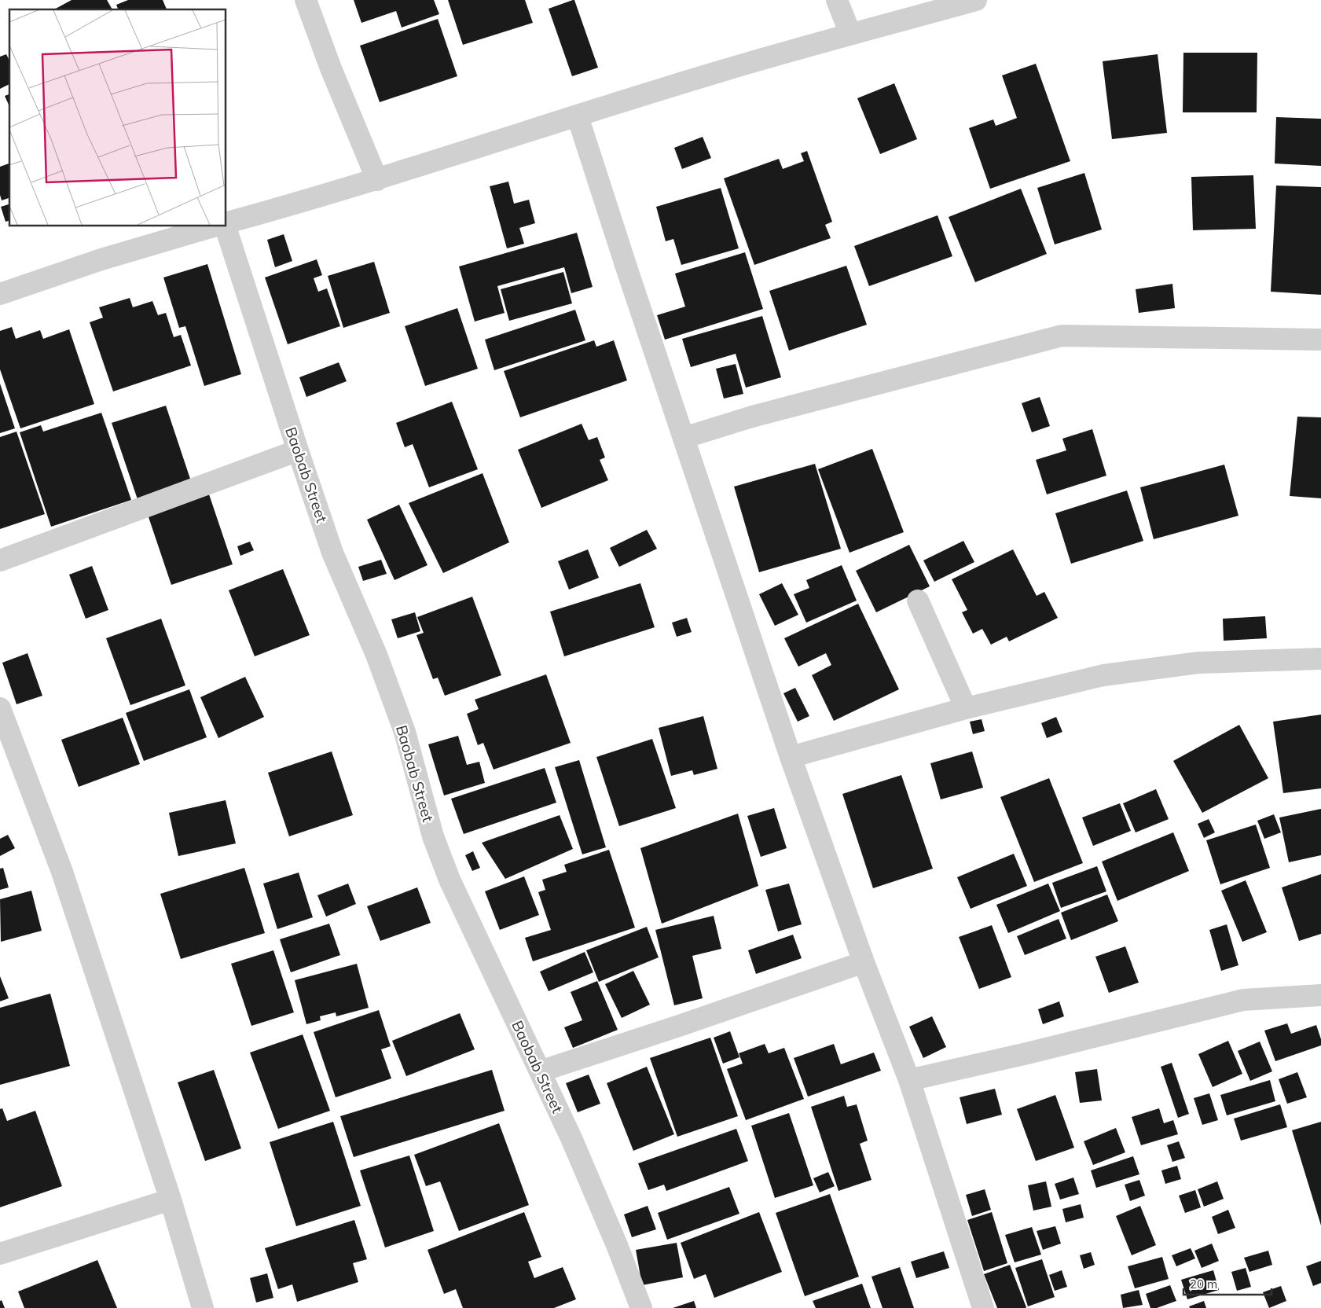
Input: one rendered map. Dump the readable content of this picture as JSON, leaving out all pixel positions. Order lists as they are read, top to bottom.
{
  "streets": {
    "street": ["Baobab Street"]
  },
  "scale_bar": "20 m"
}
